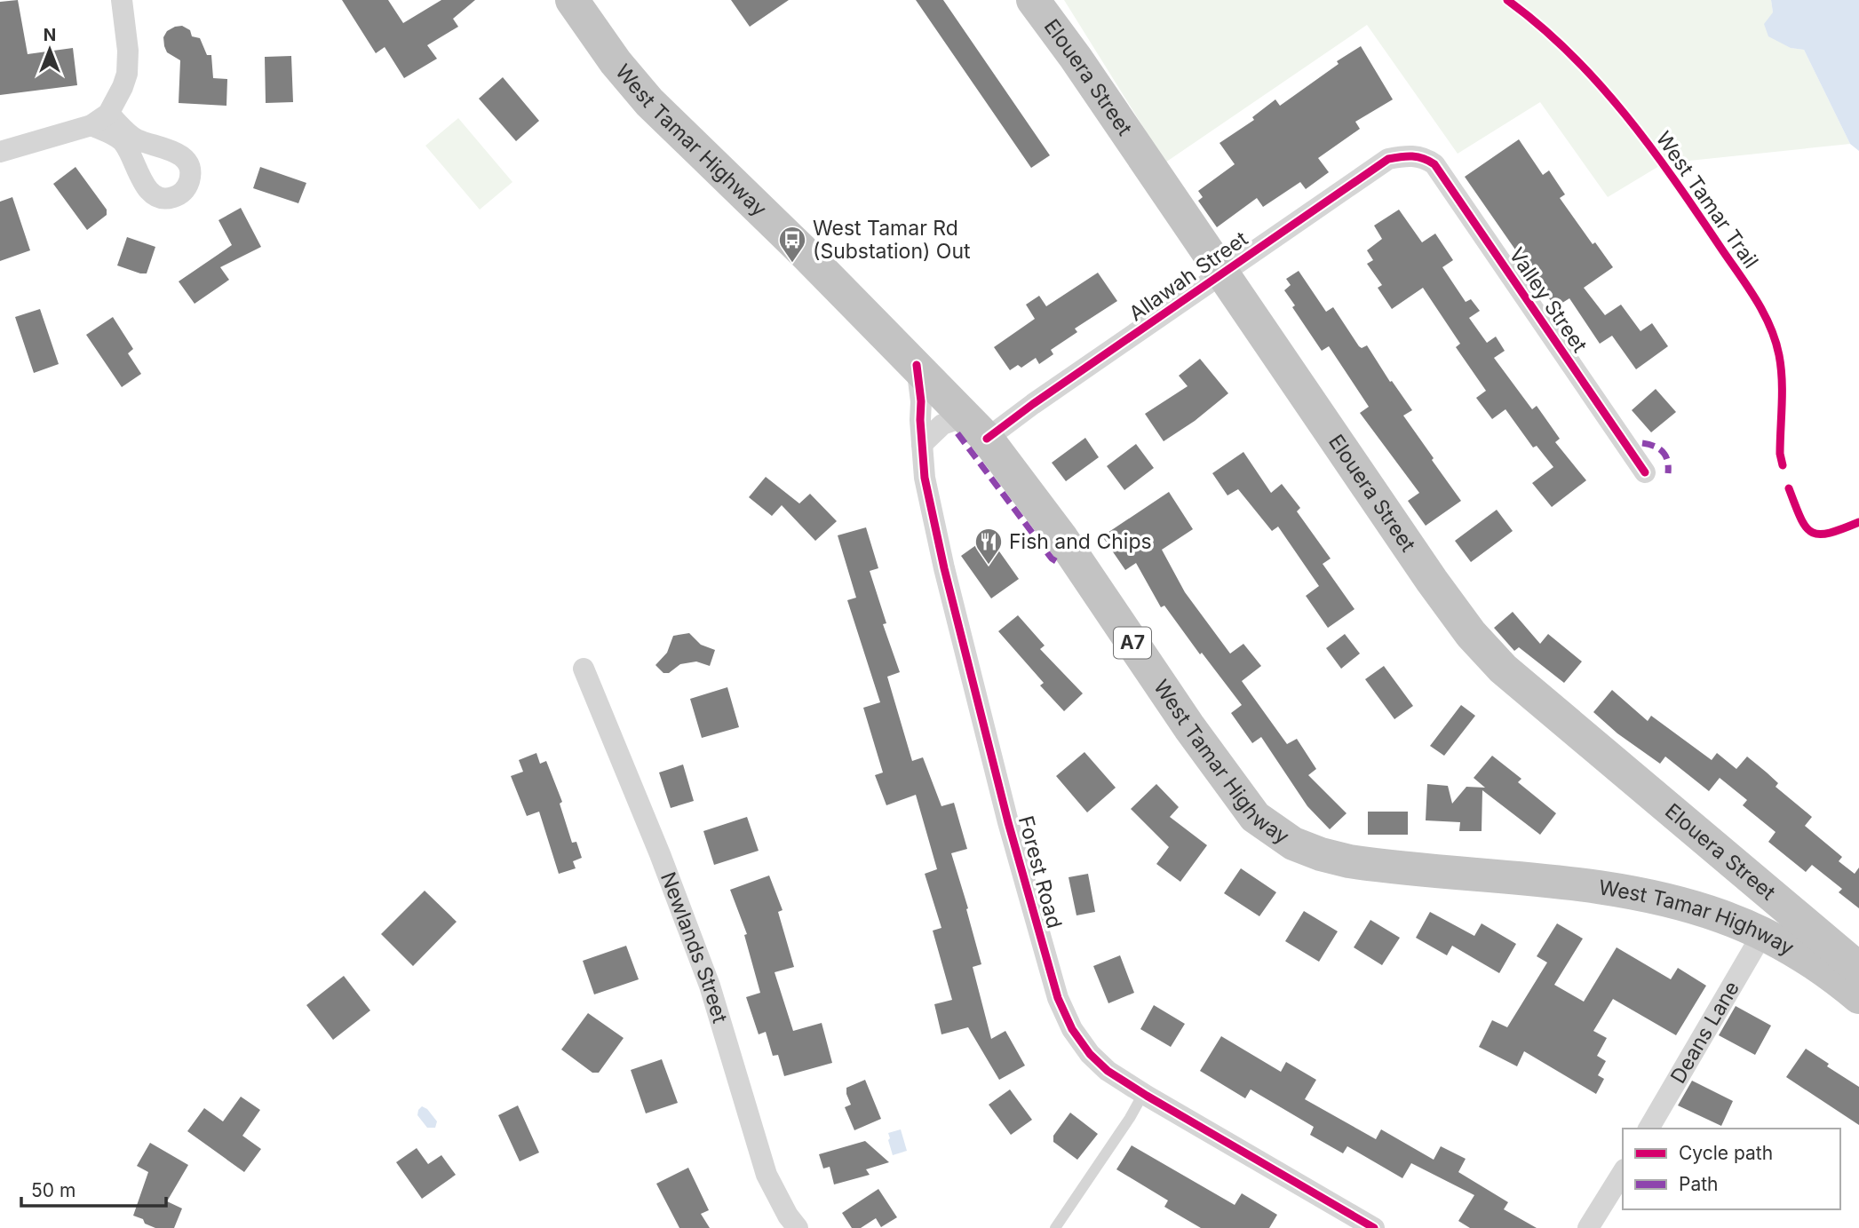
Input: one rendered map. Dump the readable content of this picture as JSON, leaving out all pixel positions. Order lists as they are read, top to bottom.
{
  "streets": {
    "highway": ["Elouera Street", "West Tamar Highway", "A7"],
    "street": [
      "Allawah Street",
      "Valley Street",
      "Forest Road",
      "Newlands Street",
      "Deans Lane"
    ],
    "cycle path": ["West Tamar Trail"]
  },
  "crossings": [
    ["Elouera Street", "West Tamar Highway"],
    ["Elouera Street", "Allawah Street"],
    ["West Tamar Highway", "Allawah Street"],
    ["West Tamar Highway", "Forest Road"],
    ["West Tamar Highway", "Deans Lane"],
    ["Allawah Street", "Valley Street"],
    ["Allawah Street", "Forest Road"]
  ],
  "places": {
    "bus stop": ["West Tamar Rd (Substation) Out"],
    "restaurant": ["Fish and Chips"]
  },
  "legend": ["Cycle path", "Path"],
  "scale_bar": "50 m",
  "north": "top"
}
